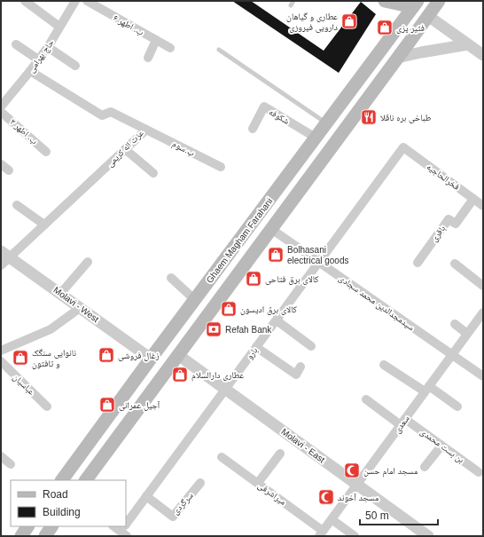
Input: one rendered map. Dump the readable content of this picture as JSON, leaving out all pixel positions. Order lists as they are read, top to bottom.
{
  "streets": {
    "main road": ["Ghaem Magham Farahani"],
    "street": [
      "ب. اطهر ۶",
      "حاج بهرامی",
      "شکوفه",
      "ب. اطهر ۲",
      "عزت اله کریمی",
      "ب.سوم",
      "فخرالحاجیه",
      "باقری",
      "سیدمجدالدین محمد سجادی",
      "Molavi - West",
      "بارو",
      "عباسیان",
      "سعدی",
      "Molavi - East",
      "بن بست محمدی",
      "میراشرفی",
      "سرگردی"
    ]
  },
  "crossings": [
    ["حاج بهرامی", "عزت اله کریمی"],
    ["شکوفه", "Ghaem Magham Farahani"],
    ["عزت اله کریمی", "ب.سوم"],
    ["عزت اله کریمی", "Molavi - West"],
    ["فخرالحاجیه", "باقری"],
    ["فخرالحاجیه", "بارو"],
    ["Ghaem Magham Farahani", "سیدمجدالدین محمد سجادی"],
    ["Ghaem Magham Farahani", "Molavi - West"],
    ["Ghaem Magham Farahani", "Molavi - East"],
    ["سیدمجدالدین محمد سجادی", "بارو"],
    ["سیدمجدالدین محمد سجادی", "سعدی"],
    ["بارو", "Molavi - East"],
    ["بارو", "سرگردی"],
    ["سعدی", "Molavi - East"],
    ["سعدی", "بن بست محمدی"],
    ["سعدی", "میراشرفی"]
  ],
  "places": {
    "shop": [
      "عطاری و گیاهان دارویی فیروزی",
      "فتیر پزی",
      "Bolhasani electrical goods",
      "کالای برق فتاحی",
      "کالای برق ادیسون",
      "زغال فروشی",
      "نانوایی سنگک و تافتون",
      "عطاری دارالسلام",
      "آجیل عمرانی"
    ],
    "restaurant": ["طباخی بره ناقلا"],
    "bank": ["Refah Bank"],
    "mosque": ["مسجد امام حسن", "مسجد آخوند"]
  },
  "legend": ["Road", "Building"],
  "scale_bar": "50 m"
}
